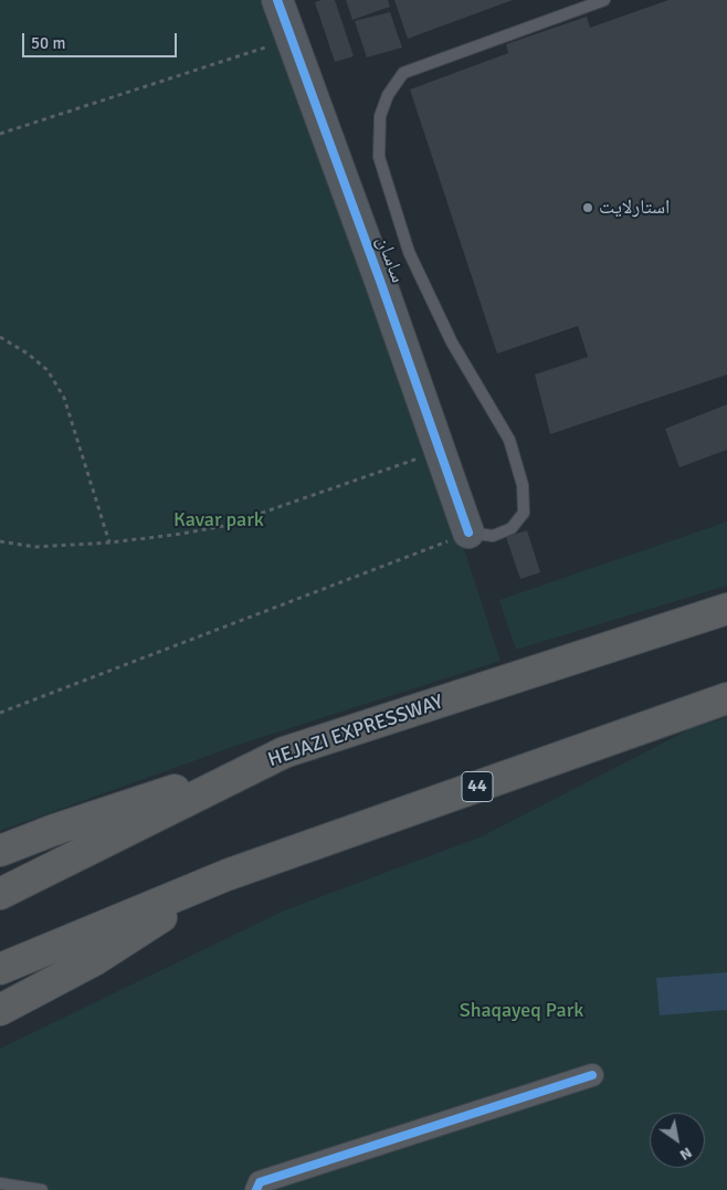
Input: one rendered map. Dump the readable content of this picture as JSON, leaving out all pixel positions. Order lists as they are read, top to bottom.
{
  "streets": {
    "highway": ["HEJAZI EXPRESSWAY", "44"],
    "street": ["ساسان"]
  },
  "parks": ["Kavar park", "Shaqayeq Park"],
  "places": ["استارلایت"],
  "scale_bar": "50 m",
  "north": "bottom right"
}
